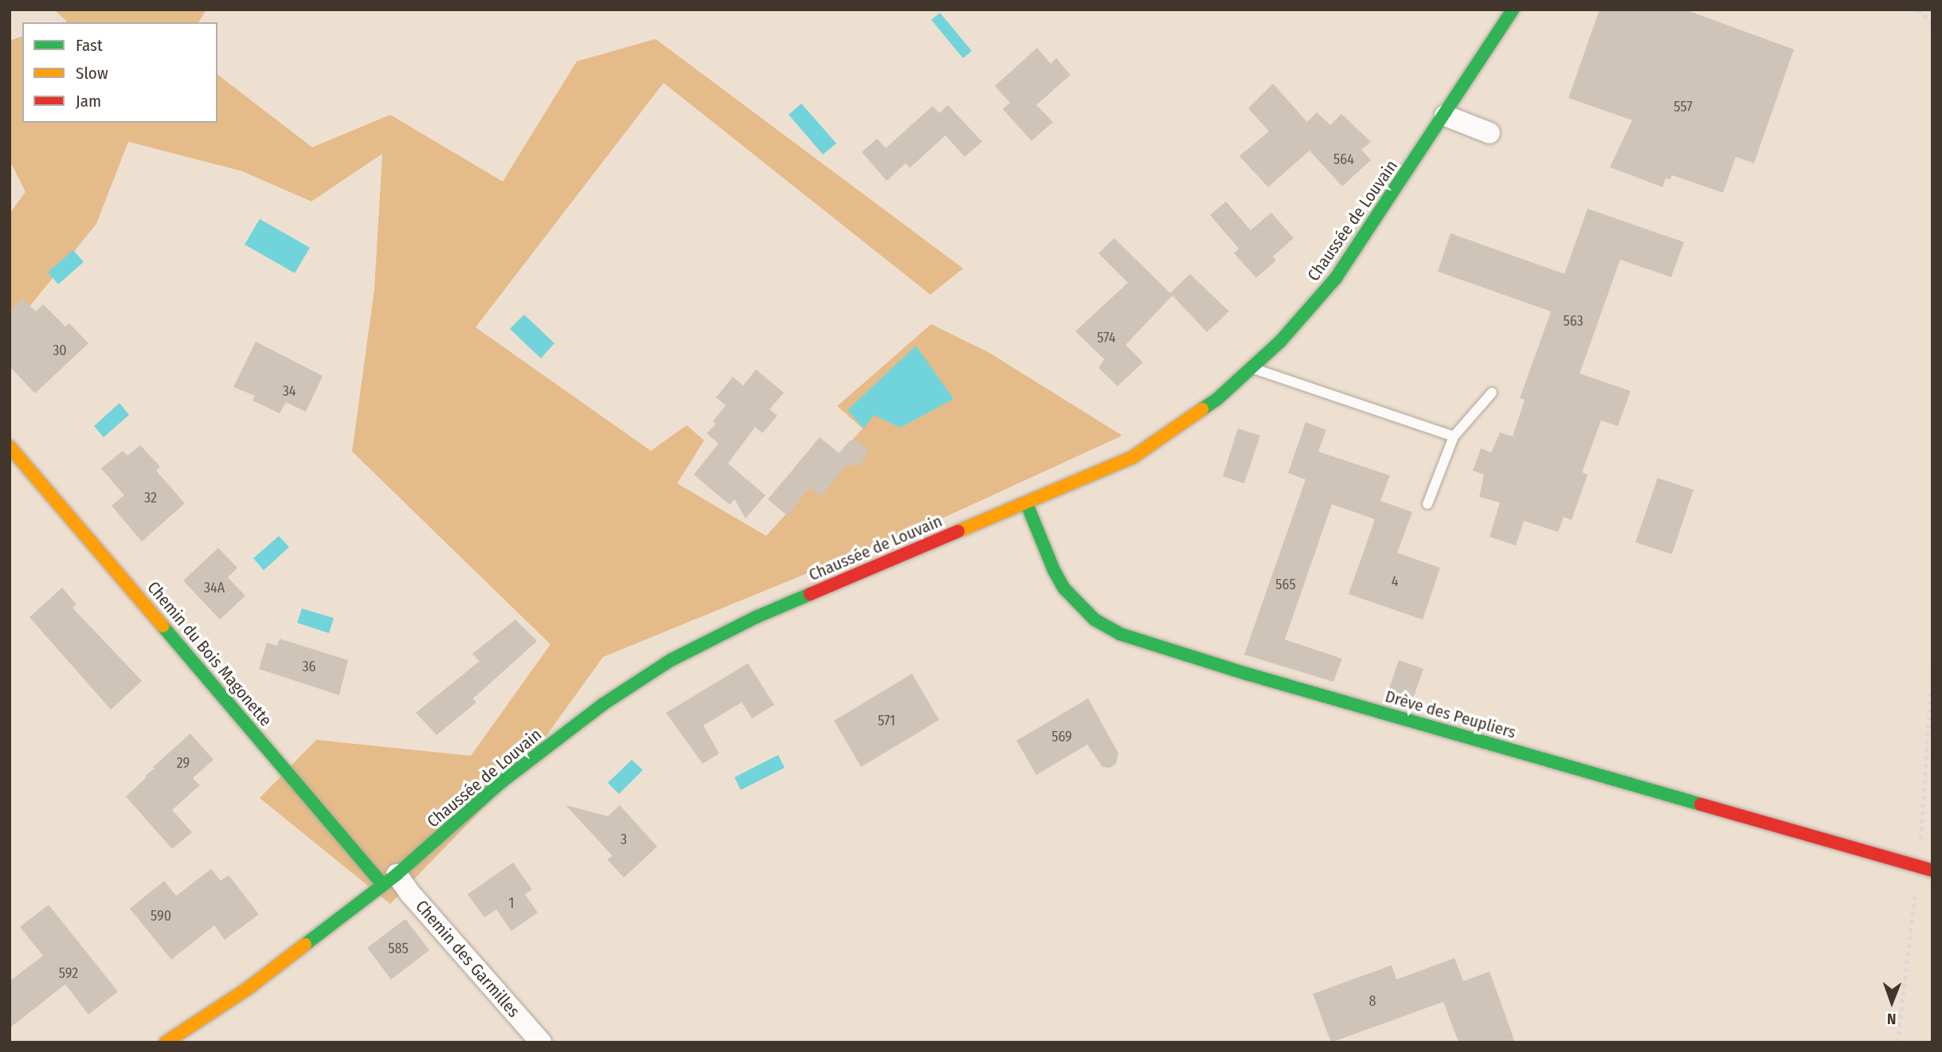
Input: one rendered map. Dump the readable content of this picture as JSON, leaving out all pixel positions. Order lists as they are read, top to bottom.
{
  "streets": {
    "main road": ["Chaussée de Louvain", "Chemin du Bois Magonette", "Drève des Peupliers"],
    "street": ["Chemin des Garmilles"]
  },
  "crossings": [
    ["Chaussée de Louvain", "Chemin du Bois Magonette"],
    ["Chaussée de Louvain", "Drève des Peupliers"],
    ["Chaussée de Louvain", "Chemin des Garmilles"],
    ["Chemin du Bois Magonette", "Chemin des Garmilles"]
  ],
  "house_numbers": [
    "557",
    "564",
    "563",
    "574",
    "30",
    "34",
    "32",
    "4",
    "565",
    "34A",
    "36",
    "571",
    "569",
    "29",
    "3",
    "1",
    "590",
    "585",
    "592",
    "8"
  ],
  "legend": ["Fast", "Slow", "Jam"],
  "north": "bottom"
}
